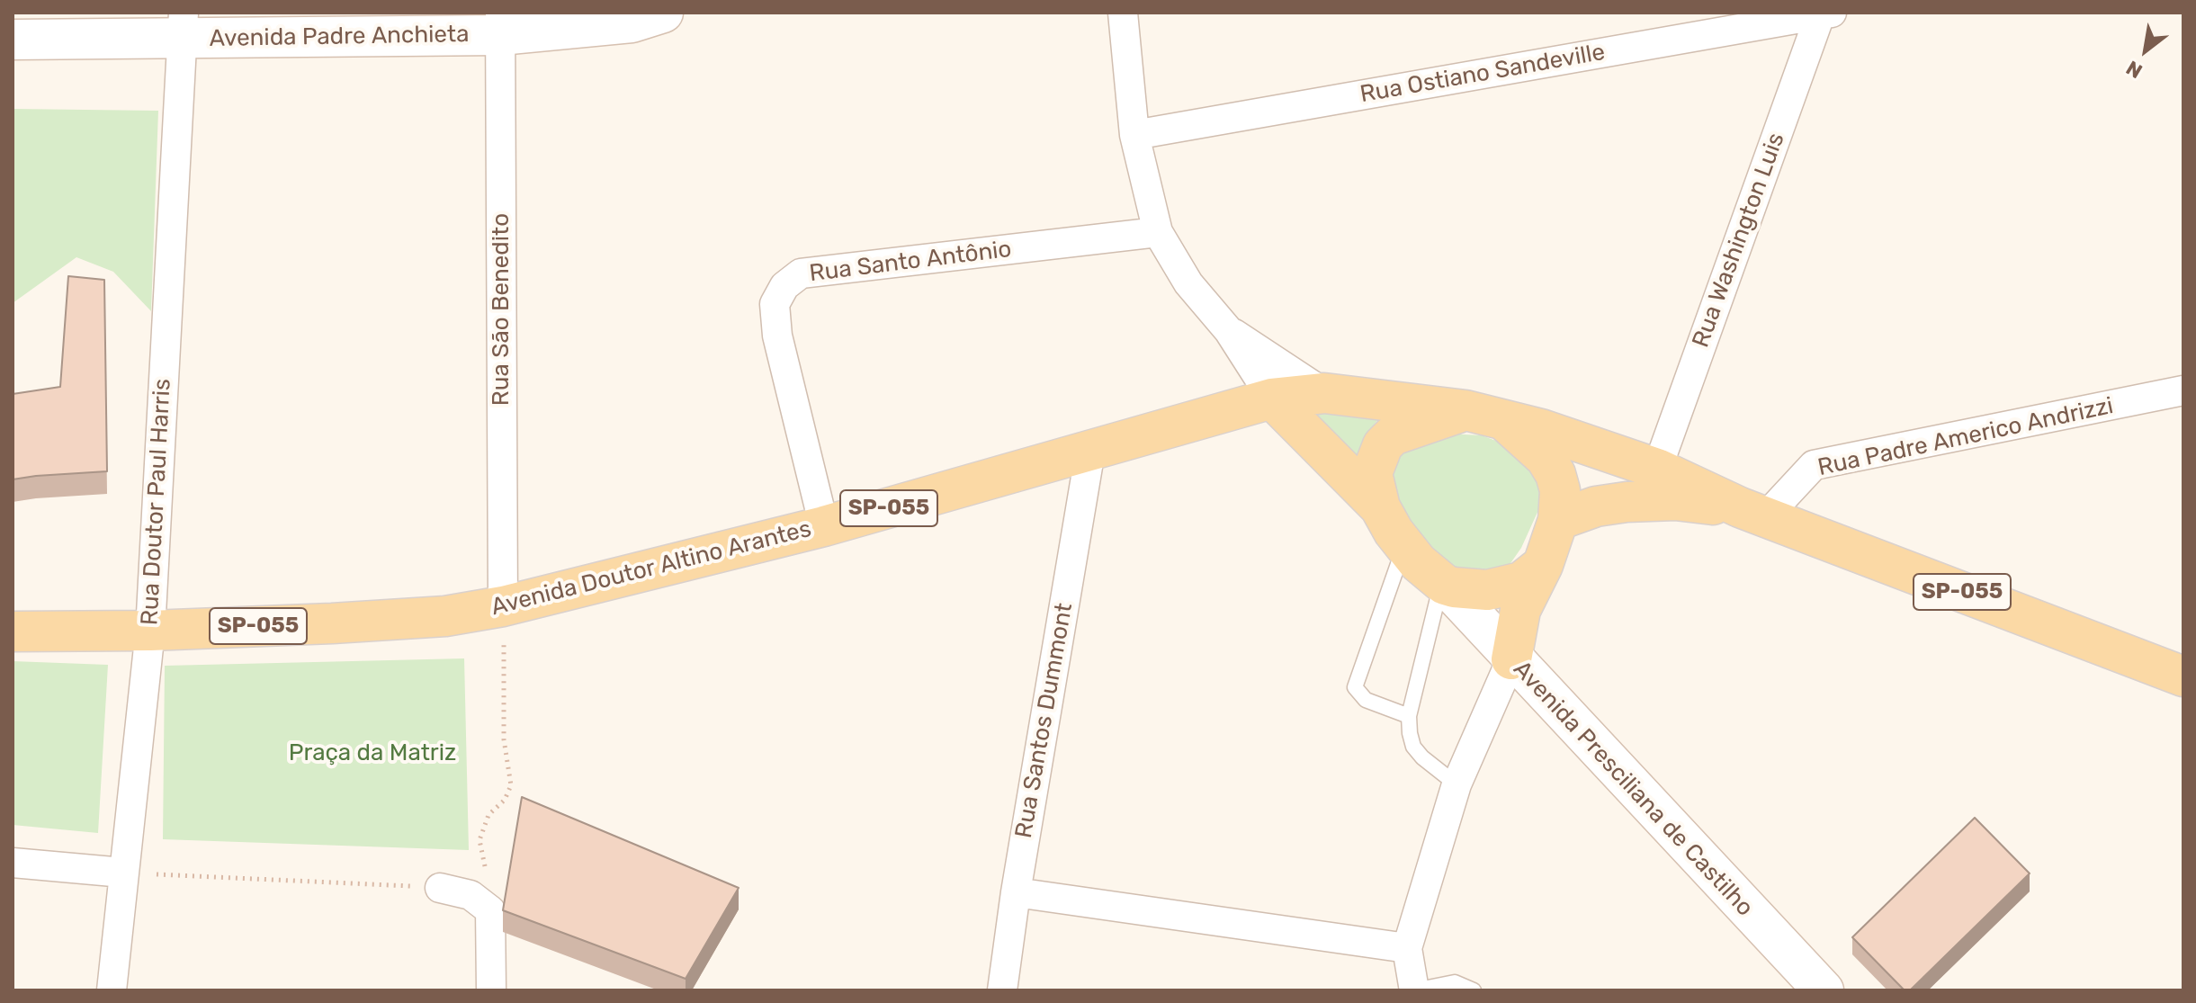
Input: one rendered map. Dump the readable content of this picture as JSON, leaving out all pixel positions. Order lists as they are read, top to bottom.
{
  "streets": {
    "main road": ["SP-055", "Avenida Doutor Altino Arantes"],
    "street": [
      "Avenida Padre Anchieta",
      "Rua Ostiano Sandeville",
      "Rua Washington Luis",
      "Rua Santo Antônio",
      "Rua São Benedito",
      "Rua Padre Americo Andrizzi",
      "Rua Doutor Paul Harris",
      "Rua Santos Dummont",
      "Avenida Presciliana de Castilho"
    ]
  },
  "crossings": [
    ["Avenida Padre Anchieta", "Rua São Benedito"],
    ["Avenida Padre Anchieta", "Rua Doutor Paul Harris"],
    ["Rua Ostiano Sandeville", "Rua Washington Luis"],
    ["Rua Washington Luis", "SP-055"],
    ["Rua Santo Antônio", "Avenida Doutor Altino Arantes"],
    ["Rua São Benedito", "Avenida Doutor Altino Arantes"],
    ["Rua Padre Americo Andrizzi", "SP-055"],
    ["Rua Doutor Paul Harris", "Avenida Doutor Altino Arantes"],
    ["SP-055", "Avenida Doutor Altino Arantes"],
    ["SP-055", "Avenida Presciliana de Castilho"],
    ["Avenida Doutor Altino Arantes", "Rua Santos Dummont"]
  ],
  "parks": ["Praça da Matriz"],
  "north": "bottom left"
}
